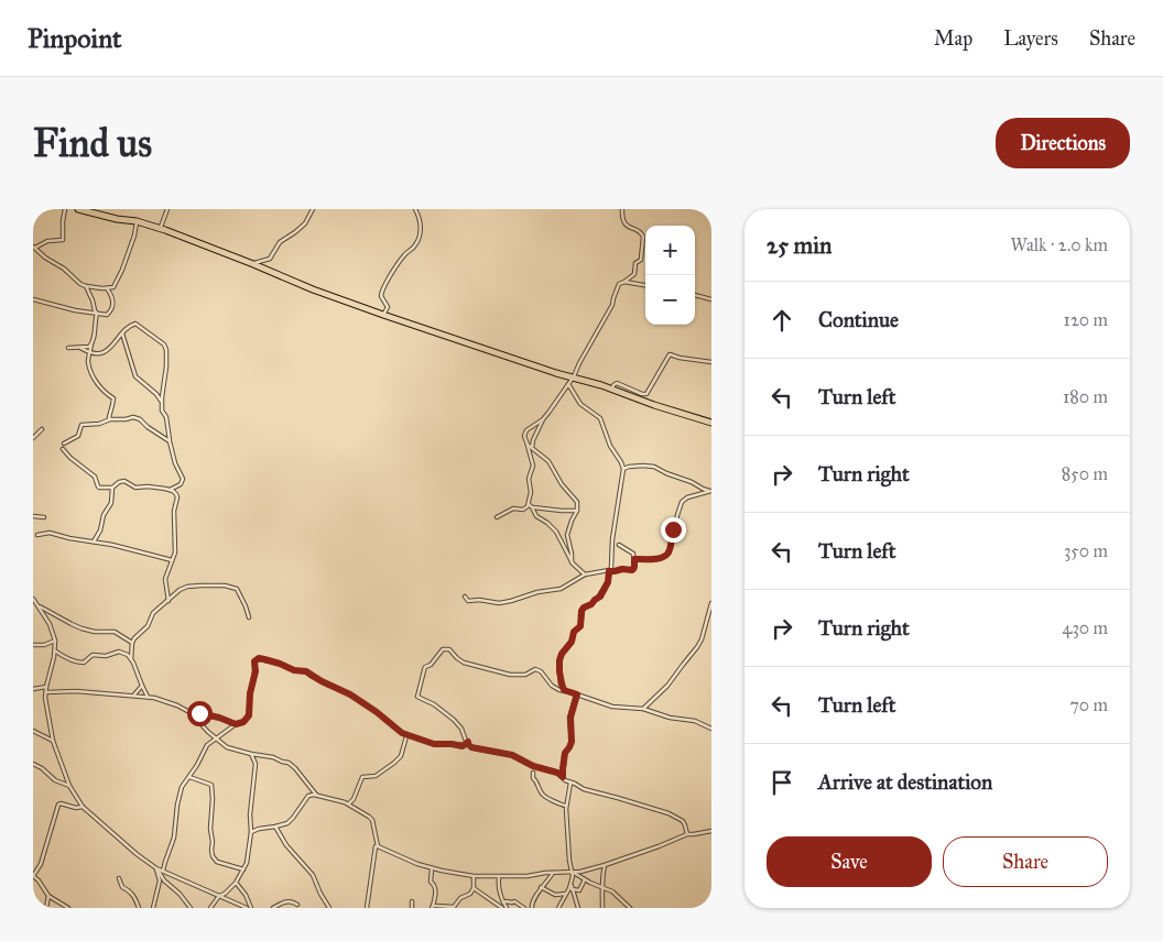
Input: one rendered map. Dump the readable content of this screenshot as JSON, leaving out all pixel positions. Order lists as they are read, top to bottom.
{
  "page": {
    "header": "Pinpoint",
    "nav": ["Map", "Layers", "Share"],
    "buttons": [
      "Directions",
      ["Save", "Share"]
    ],
    "title": "Find us",
    "heading": ["25 min", "Walk · 2.0 km"],
    "map_buttons": ["+", "−"],
    "list": [
      ["Continue", "120 m"],
      ["Turn left", "180 m"],
      ["Turn right", "850 m"],
      ["Turn left", "350 m"],
      ["Turn right", "430 m"],
      ["Turn left", "70 m"],
      "Arrive at destination"
    ]
  }
}
